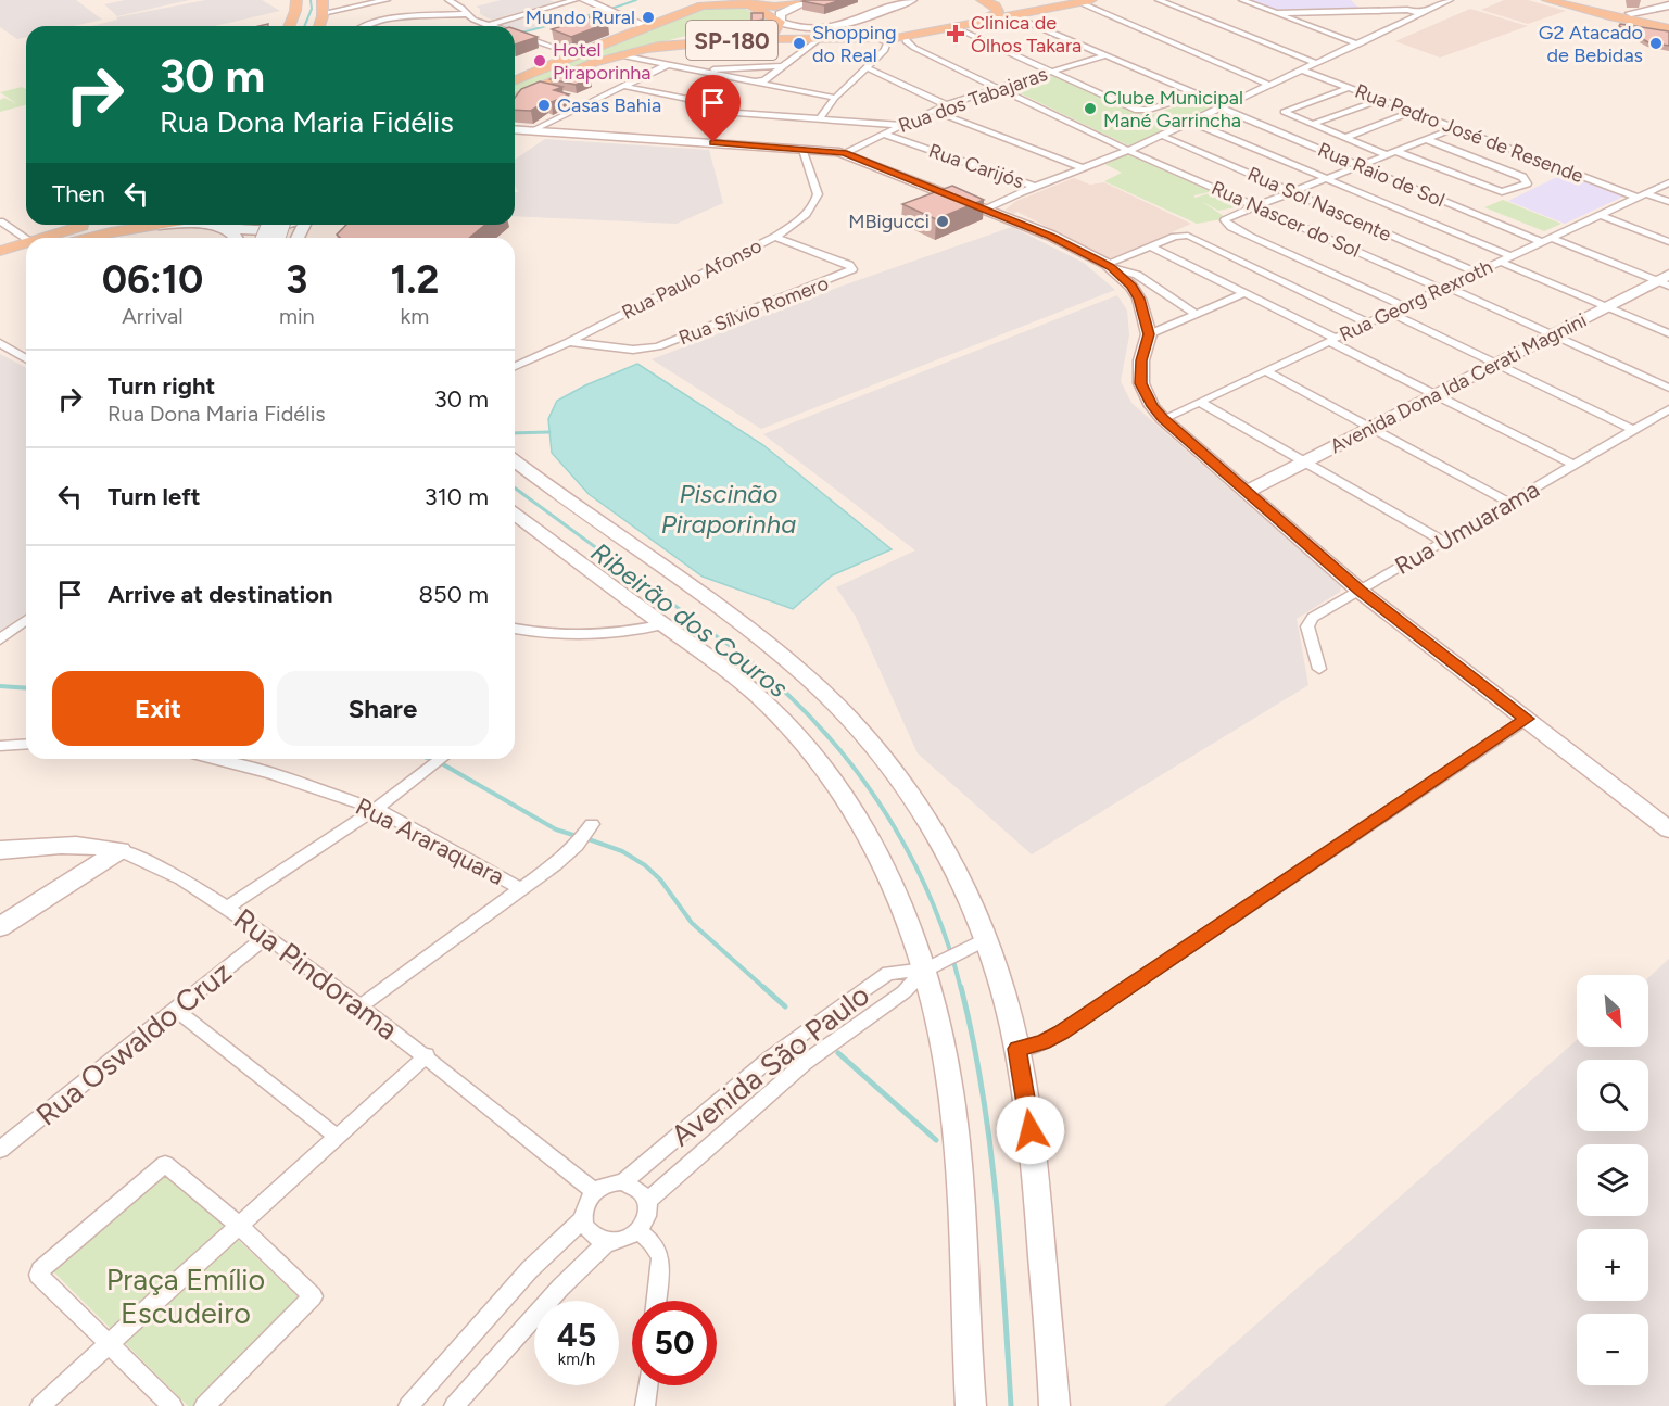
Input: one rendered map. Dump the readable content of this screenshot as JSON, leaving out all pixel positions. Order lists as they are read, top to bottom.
{
  "streets": {
    "main road": ["SP-180", "Avenida Dona Ida Cerati Magnini", "Rua Pindorama"],
    "street": [
      "Rua dos Tabajaras",
      "Rua Pedro José de Resende",
      "Rua Carijós",
      "Rua Raio de Sol",
      "Rua Sol Nascente",
      "Rua Nascer do Sol",
      "Rua Paulo Afonso",
      "Rua Georg Rexroth",
      "Rua Sílvio Romero",
      "Rua Umuarama",
      "Rua Araraquara",
      "Rua Oswaldo Cruz",
      "Avenida São Paulo"
    ]
  },
  "crossings": [
    ["SP-180", "Rua Raio de Sol"],
    ["Rua dos Tabajaras", "Rua Carijós"],
    ["Rua dos Tabajaras", "Rua Raio de Sol"],
    ["Rua dos Tabajaras", "Rua Nascer do Sol"],
    ["Rua Pedro José de Resende", "Rua Georg Rexroth"],
    ["Rua Raio de Sol", "Rua Georg Rexroth"],
    ["Rua Raio de Sol", "Avenida Dona Ida Cerati Magnini"],
    ["Rua Sol Nascente", "Rua Georg Rexroth"],
    ["Rua Nascer do Sol", "Rua Georg Rexroth"],
    ["Rua Nascer do Sol", "Avenida Dona Ida Cerati Magnini"],
    ["Rua Paulo Afonso", "Rua Sílvio Romero"],
    ["Rua Pindorama", "Rua Oswaldo Cruz"],
    ["Rua Pindorama", "Avenida São Paulo"]
  ],
  "water": ["Piscinão Piraporinha", "Ribeirão dos Couros"],
  "parks": ["Praça Emílio Escudeiro"],
  "places": {
    "other": [
      "Mundo Rural",
      "Shopping do Real",
      "G2 Atacado de Bebidas",
      "Hotel Piraporinha",
      "Casas Bahia",
      "Clube Municipal Mané Garrincha",
      "MBigucci"
    ],
    "health": ["Clinica de Ólhos Takara"]
  },
  "north": "bottom right",
  "page": {
    "turn": ["30 m", "Rua Dona Maria Fidélis"],
    "then": "Then",
    "eta": [
      "06:10",
      "Arrival",
      "3",
      "min",
      "1.2",
      "km"
    ],
    "list": [
      {
        "name": "Turn right",
        "note": "Rua Dona Maria Fidélis",
        "value": "30 m"
      },
      {
        "name": "Turn left",
        "value": "310 m"
      },
      {
        "name": "Arrive at destination",
        "value": "850 m"
      }
    ],
    "buttons": ["Exit", "Share"],
    "map_buttons": ["+", "−"],
    "speed": "45 km/h",
    "limit": "50"
  }
}
